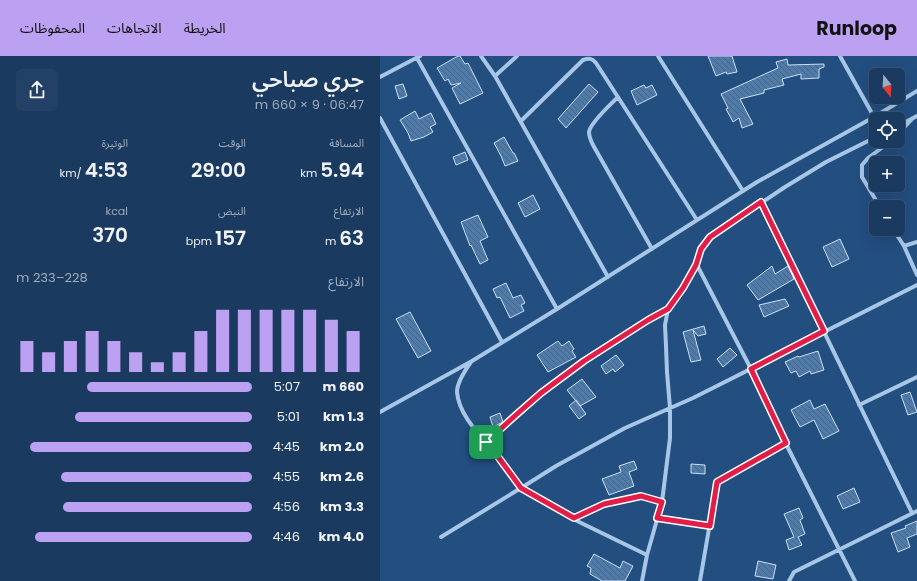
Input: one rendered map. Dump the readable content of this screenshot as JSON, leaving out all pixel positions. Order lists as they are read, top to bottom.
{
  "north": "bottom",
  "page": {
    "header": "Runloop",
    "nav": ["الخريطة", "الاتجاهات", "المحفوظات"],
    "heading": ["جري صباحي", "06:47 · 9 × 660 m"],
    "map_buttons": ["+", "−"],
    "stats": [
      ["المسافة", "5.94 km"],
      ["الوقت", "29:00"],
      ["الوتيرة", "4:53 /km"],
      ["الارتفاع", "63 m"],
      ["النبض", "157 bpm"],
      ["kcal", "370"]
    ],
    "chart": ["الارتفاع", "228–233 m"],
    "list": [
      {
        "name": "660 m",
        "note": "5:07"
      },
      {
        "name": "1.3 km",
        "note": "5:01"
      },
      {
        "name": "2.0 km",
        "note": "4:45"
      },
      {
        "name": "2.6 km",
        "note": "4:55"
      },
      {
        "name": "3.3 km",
        "note": "4:56"
      },
      {
        "name": "4.0 km",
        "note": "4:46"
      }
    ]
  }
}
